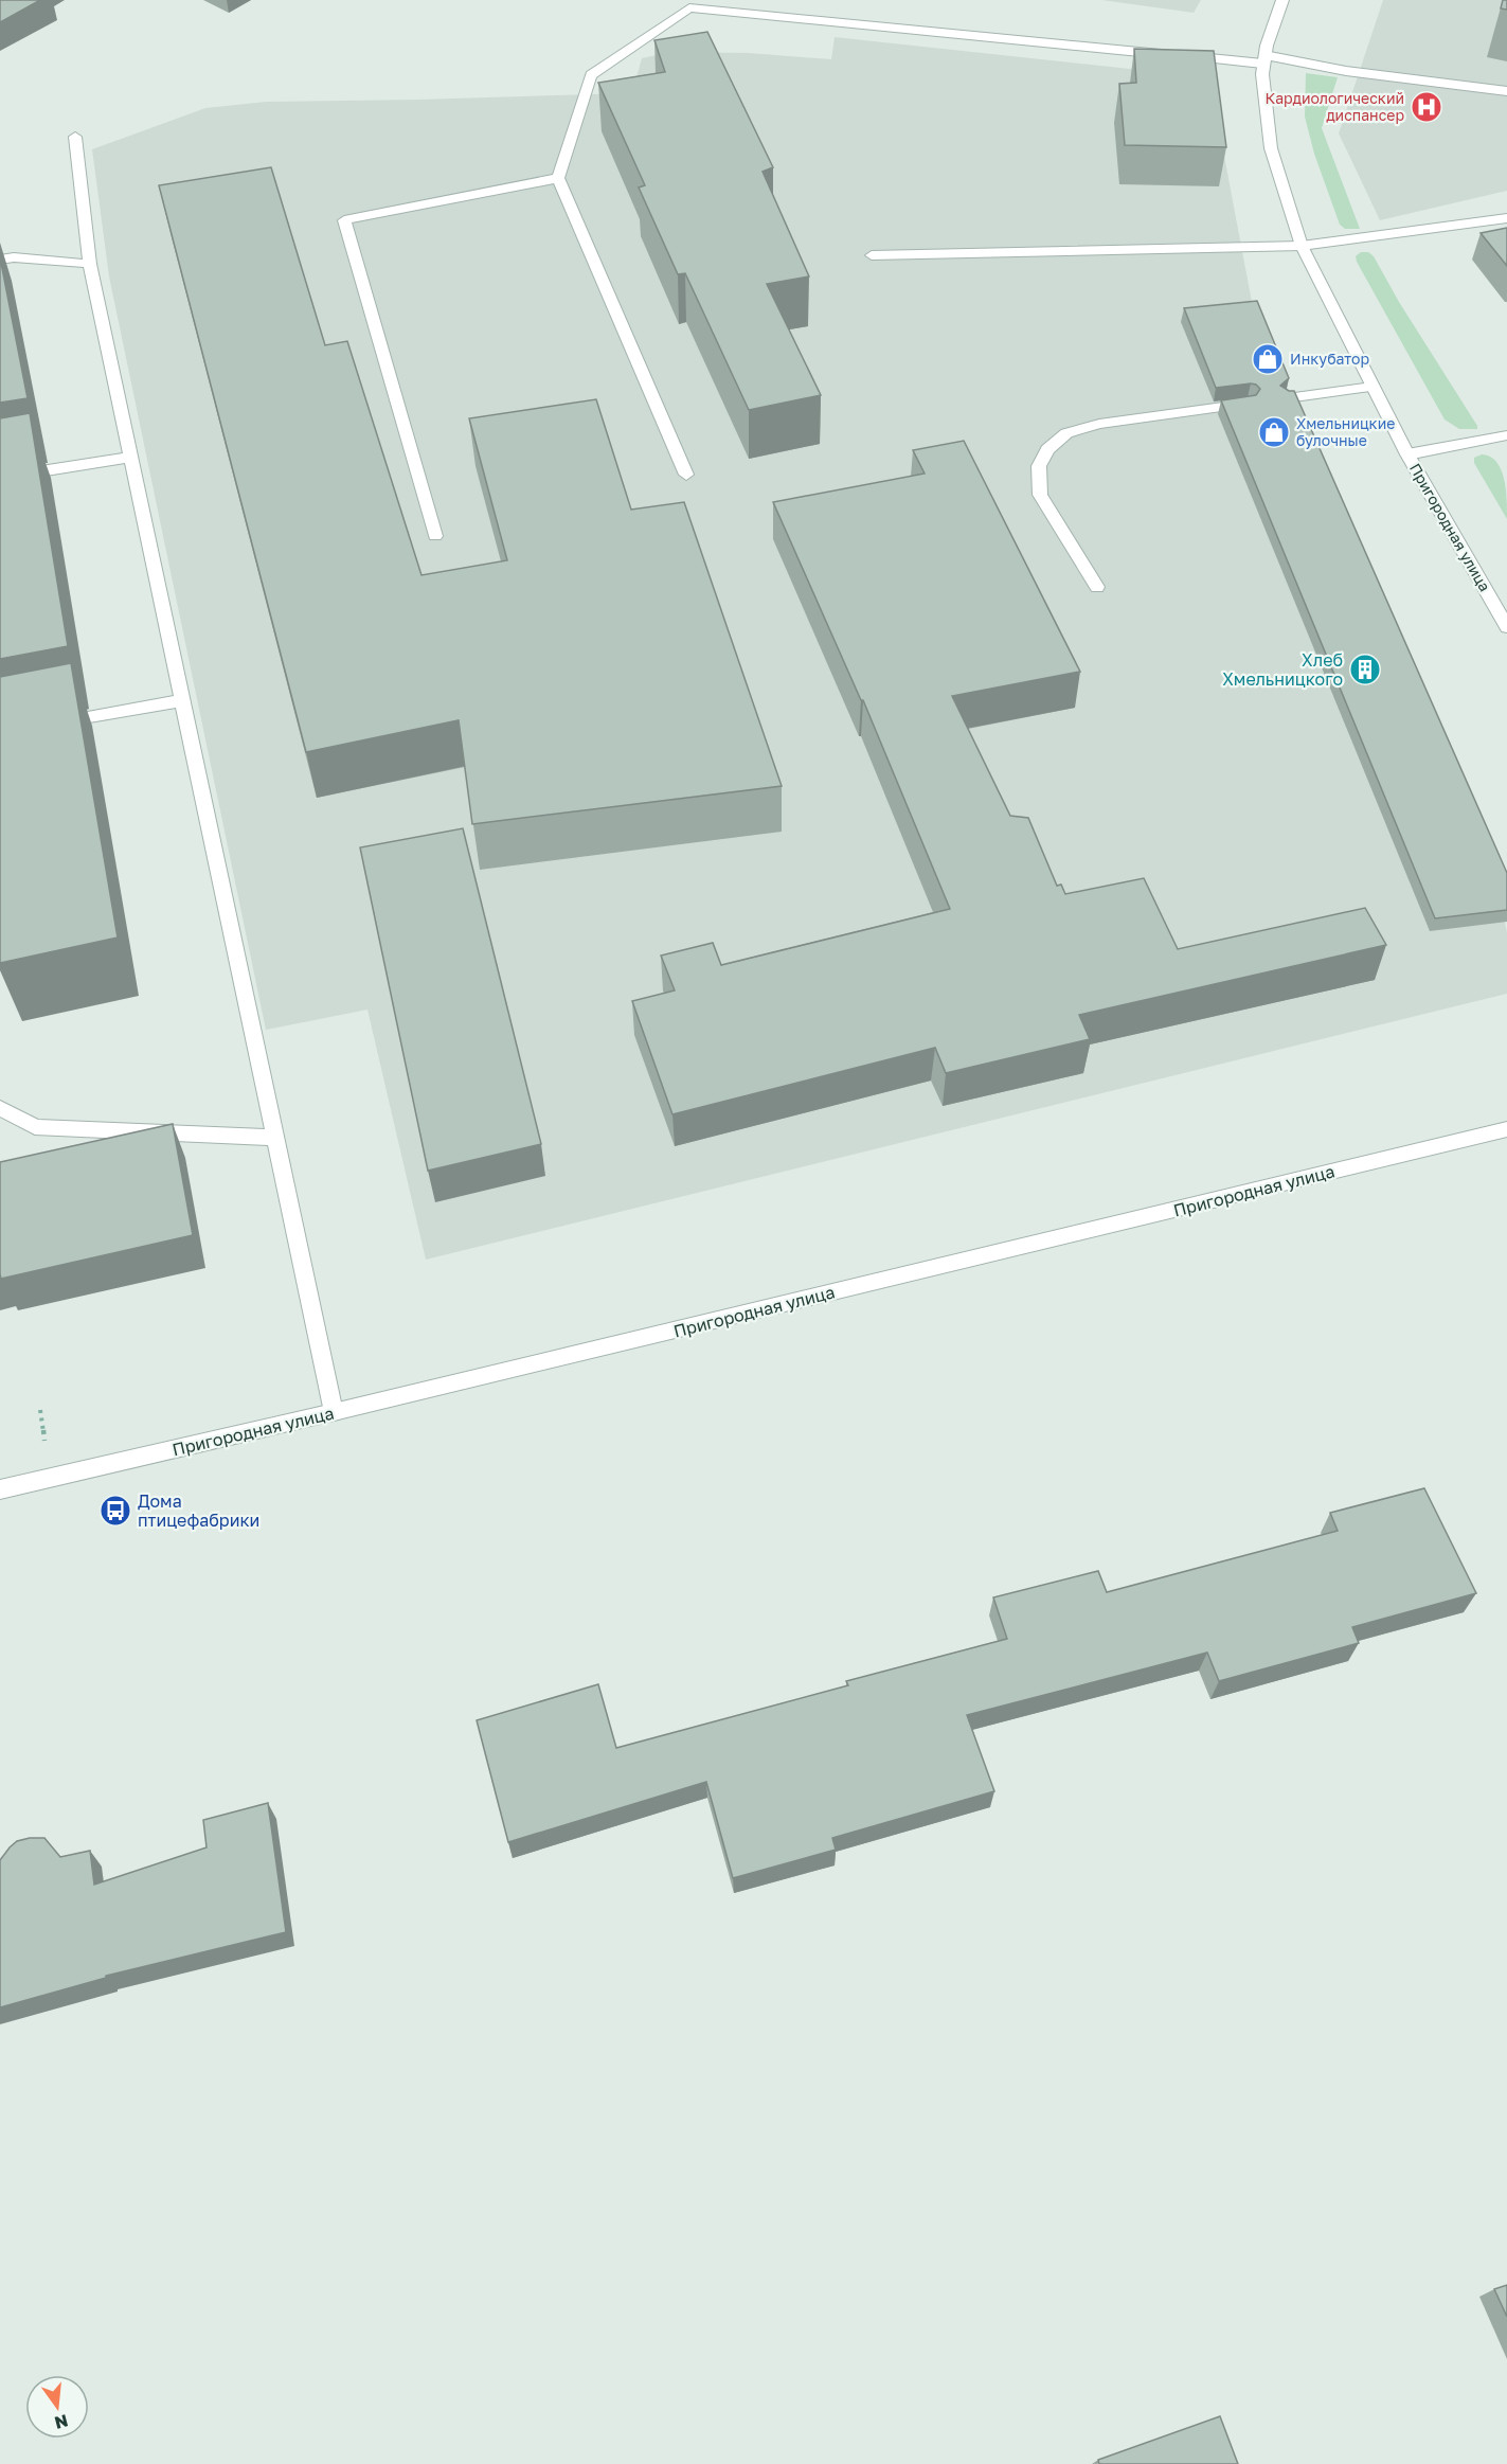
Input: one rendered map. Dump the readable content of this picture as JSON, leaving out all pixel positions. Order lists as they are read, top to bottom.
{
  "streets": {
    "street": ["Пригородная улица"]
  },
  "places": {
    "hospital": ["Кардиологический диспансер"],
    "shop": ["Инкубатор", "Хмельницкие булочные"],
    "building": ["Хлеб Хмельницкого"],
    "bus stop": ["Дома птицефабрики"]
  },
  "north": "bottom"
}
